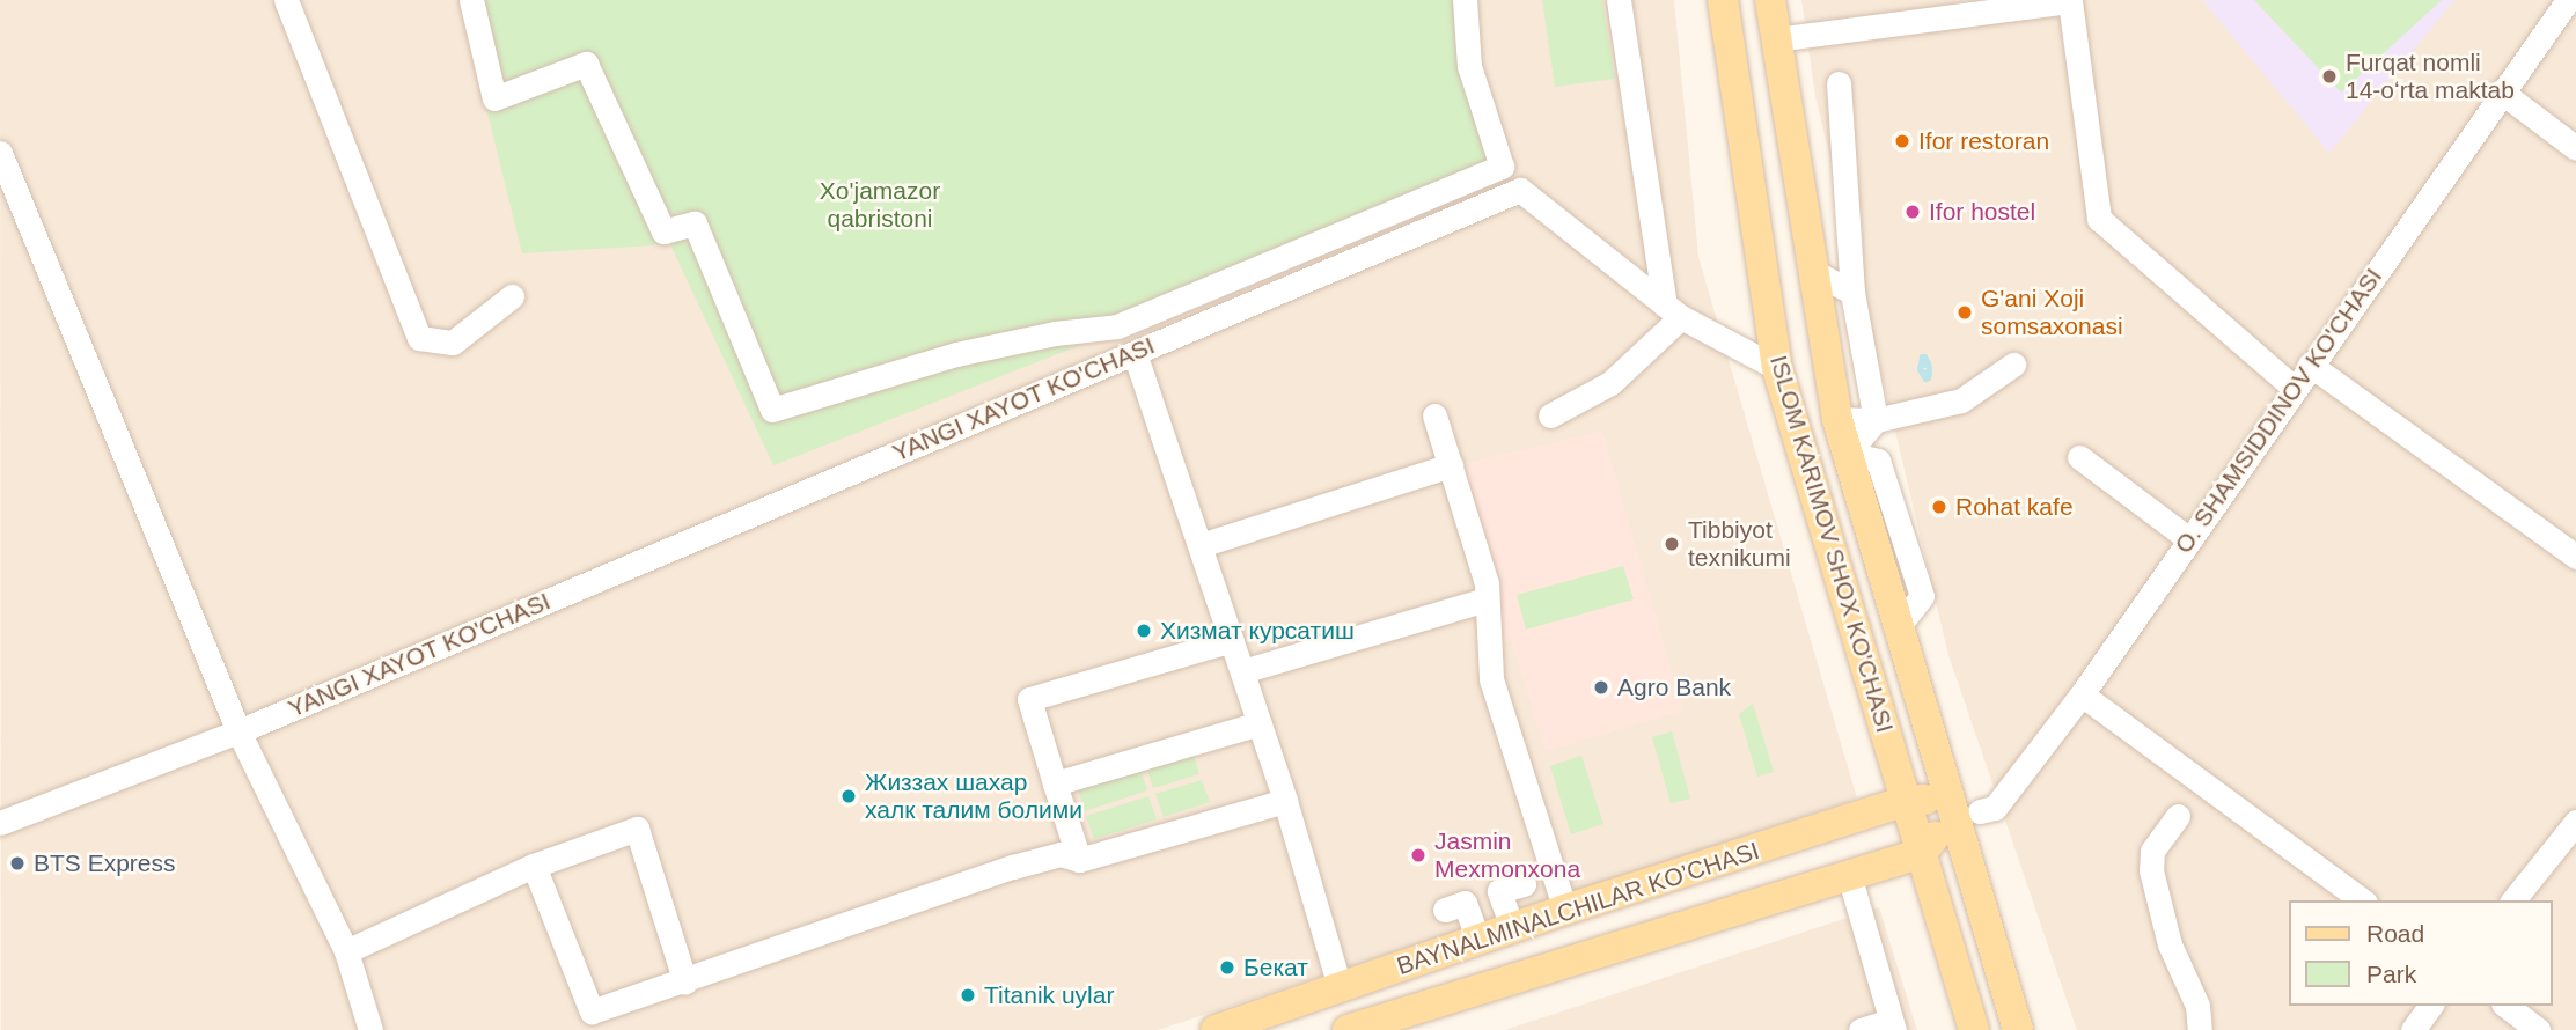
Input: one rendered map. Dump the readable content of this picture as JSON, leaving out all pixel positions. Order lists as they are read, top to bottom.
{
  "streets": {
    "main road": ["ISLOM KARIMOV SHOX KO'CHASI", "BAYNALMINALCHILAR KO’CHASI"],
    "street": ["YANGI XAYOT KO'CHASI", "O. SHAMSIDDINOV KO'CHASI"]
  },
  "crossings": [
    ["YANGI XAYOT KO'CHASI", "ISLOM KARIMOV SHOX KO'CHASI"],
    ["O. SHAMSIDDINOV KO'CHASI", "BAYNALMINALCHILAR KO’CHASI"],
    ["ISLOM KARIMOV SHOX KO'CHASI", "BAYNALMINALCHILAR KO’CHASI"]
  ],
  "parks": ["Xo'jamazor qabristoni"],
  "places": [
    "Furqat nomli 14-oʻrta maktab",
    "Ifor restoran",
    "Ifor hostel",
    "G'ani Xoji somsaxonasi",
    "Rohat kafe",
    "Tibbiyot texnikumi",
    "Хизмат курсатиш",
    "Agro Bank",
    "Жиззах шахар халк талим болими",
    "Jasmin Mexmonxona",
    "BTS Express",
    "Бекат",
    "Titanik uylar"
  ],
  "legend": ["Road", "Park"]
}
